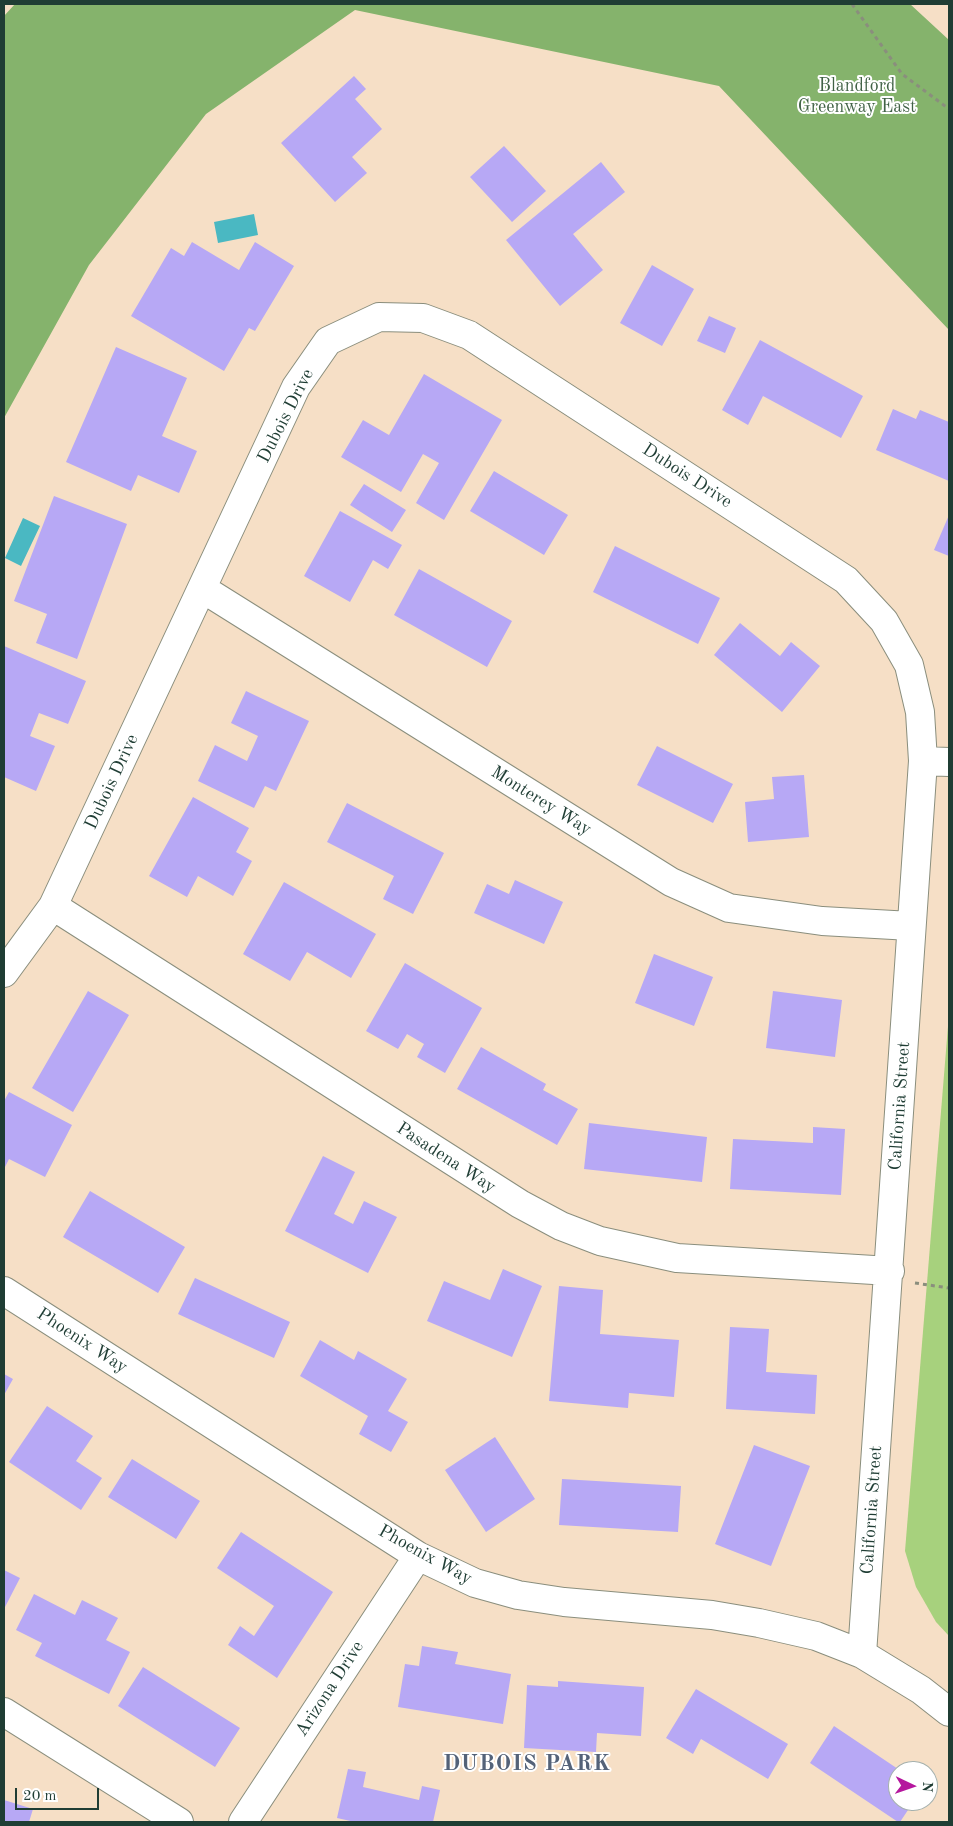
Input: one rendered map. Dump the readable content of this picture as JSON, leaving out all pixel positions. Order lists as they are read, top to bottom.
{
  "streets": {
    "street": [
      "Dubois Drive",
      "Monterey Way",
      "California Street",
      "Pasadena Way",
      "Phoenix Way",
      "Arizona Drive"
    ]
  },
  "crossings": [
    ["Dubois Drive", "Monterey Way"],
    ["Dubois Drive", "California Street"],
    ["Dubois Drive", "Pasadena Way"],
    ["Monterey Way", "California Street"],
    ["California Street", "Pasadena Way"],
    ["California Street", "Phoenix Way"],
    ["Phoenix Way", "Arizona Drive"]
  ],
  "districts": ["DUBOIS PARK"],
  "parks": ["Blandford Greenway East"],
  "scale_bar": "20 m",
  "north": "right"
}
